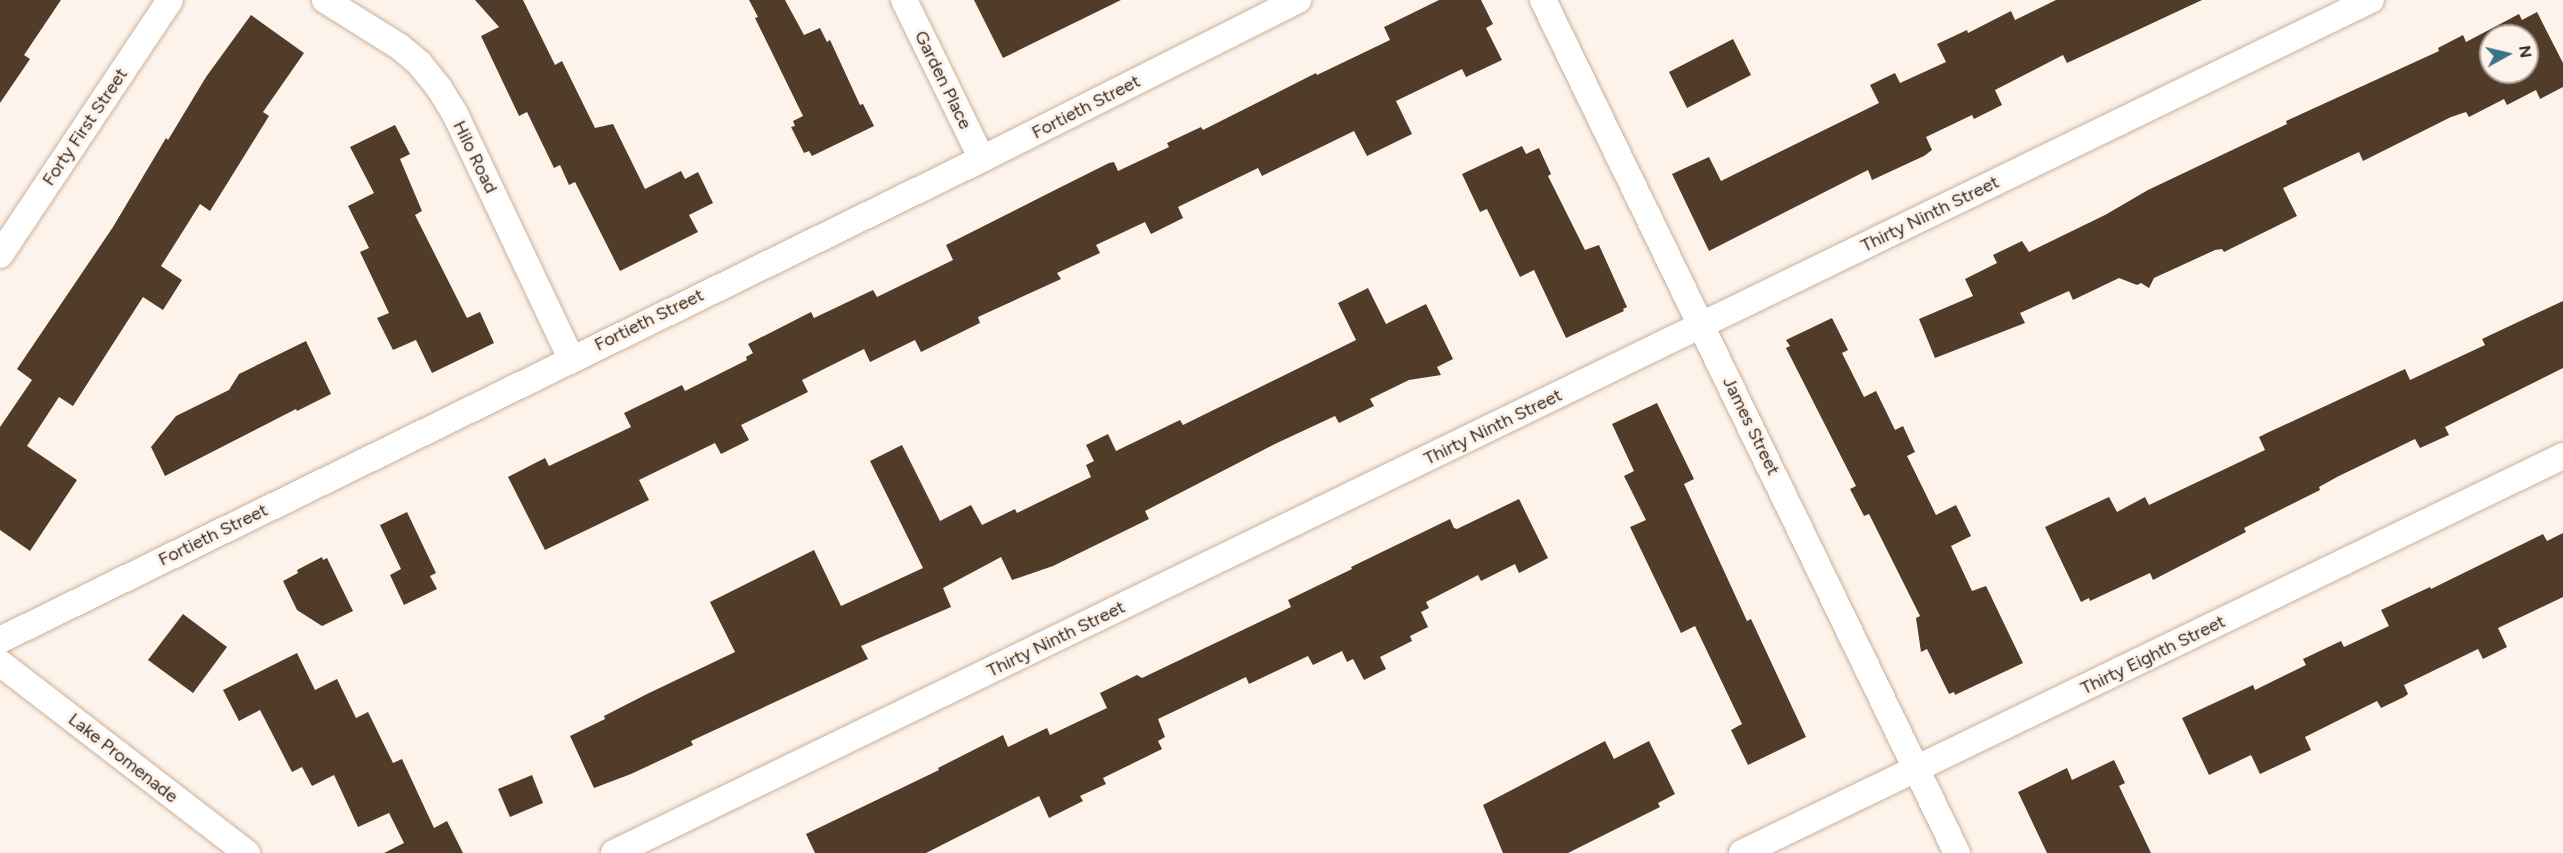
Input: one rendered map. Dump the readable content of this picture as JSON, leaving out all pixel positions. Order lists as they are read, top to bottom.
{
  "streets": {
    "street": [
      "Garden Place",
      "Fortieth Street",
      "Forty First Street",
      "Hilo Road",
      "Thirty Ninth Street",
      "James Street",
      "Thirty Eighth Street",
      "Lake Promenade"
    ]
  },
  "crossings": [
    ["Garden Place", "Fortieth Street"],
    ["Fortieth Street", "Hilo Road"],
    ["Thirty Ninth Street", "James Street"],
    ["James Street", "Thirty Eighth Street"]
  ],
  "north": "right"
}
